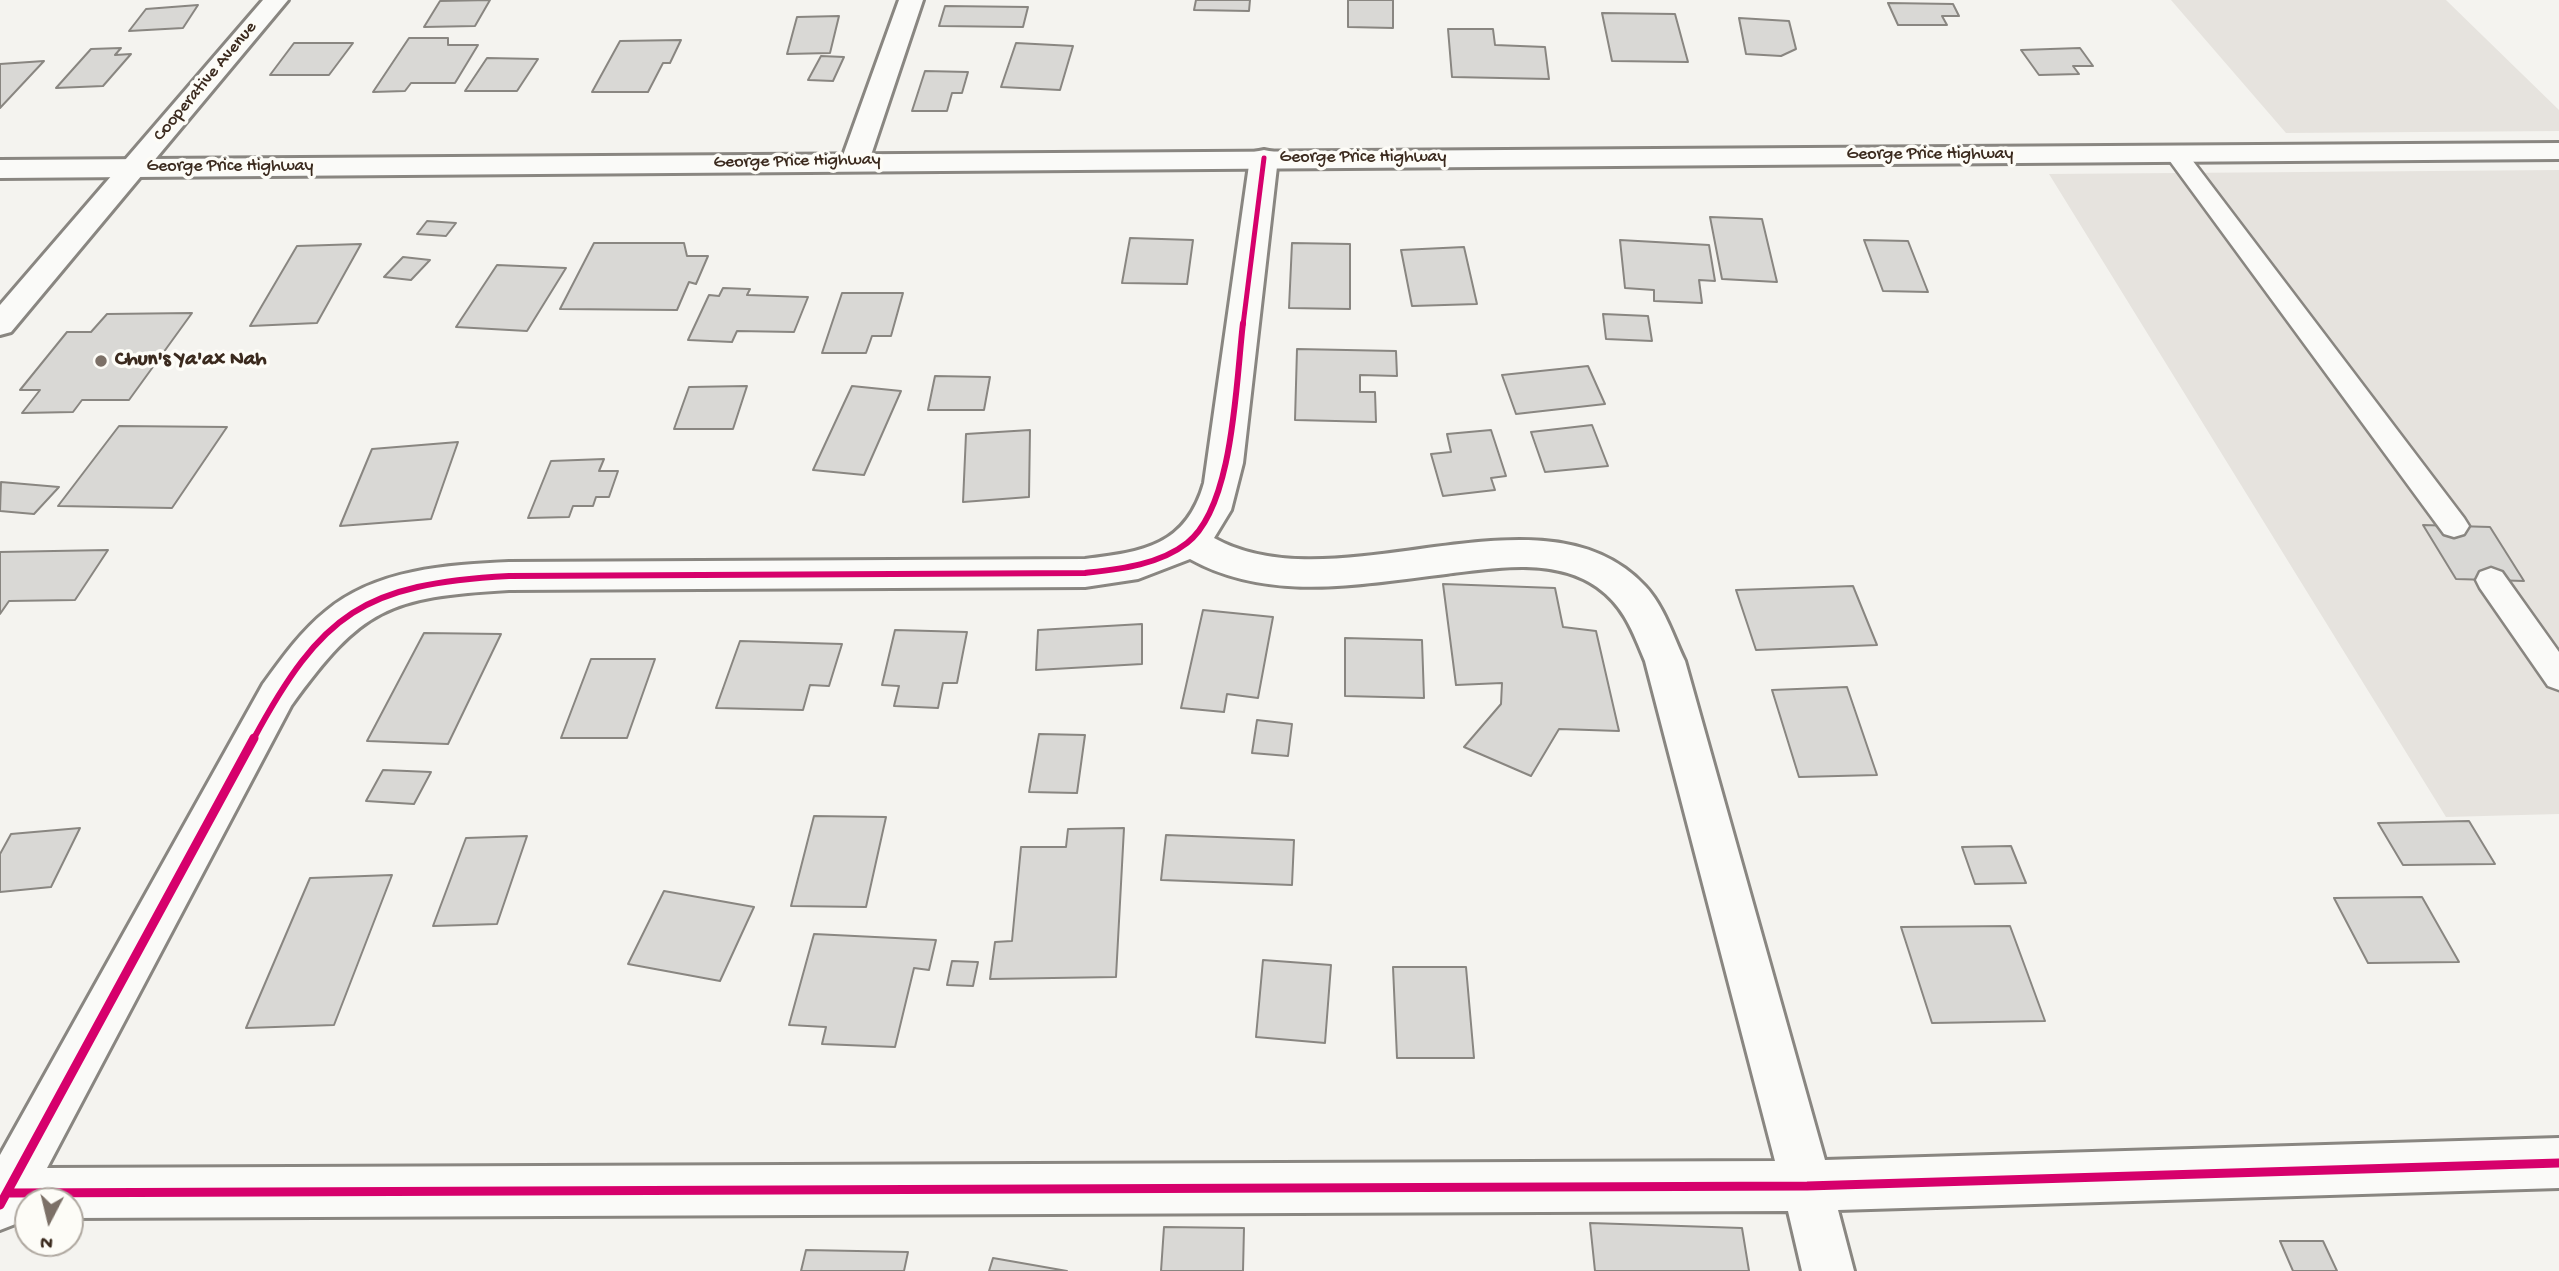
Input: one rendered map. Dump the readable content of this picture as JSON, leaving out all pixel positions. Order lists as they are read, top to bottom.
{
  "streets": {
    "main road": ["Cooperative Avenue", "George Price Highway"]
  },
  "crossings": [
    ["Cooperative Avenue", "George Price Highway"]
  ],
  "places": ["Chun's Ya'ax Nah"],
  "north": "bottom"
}
